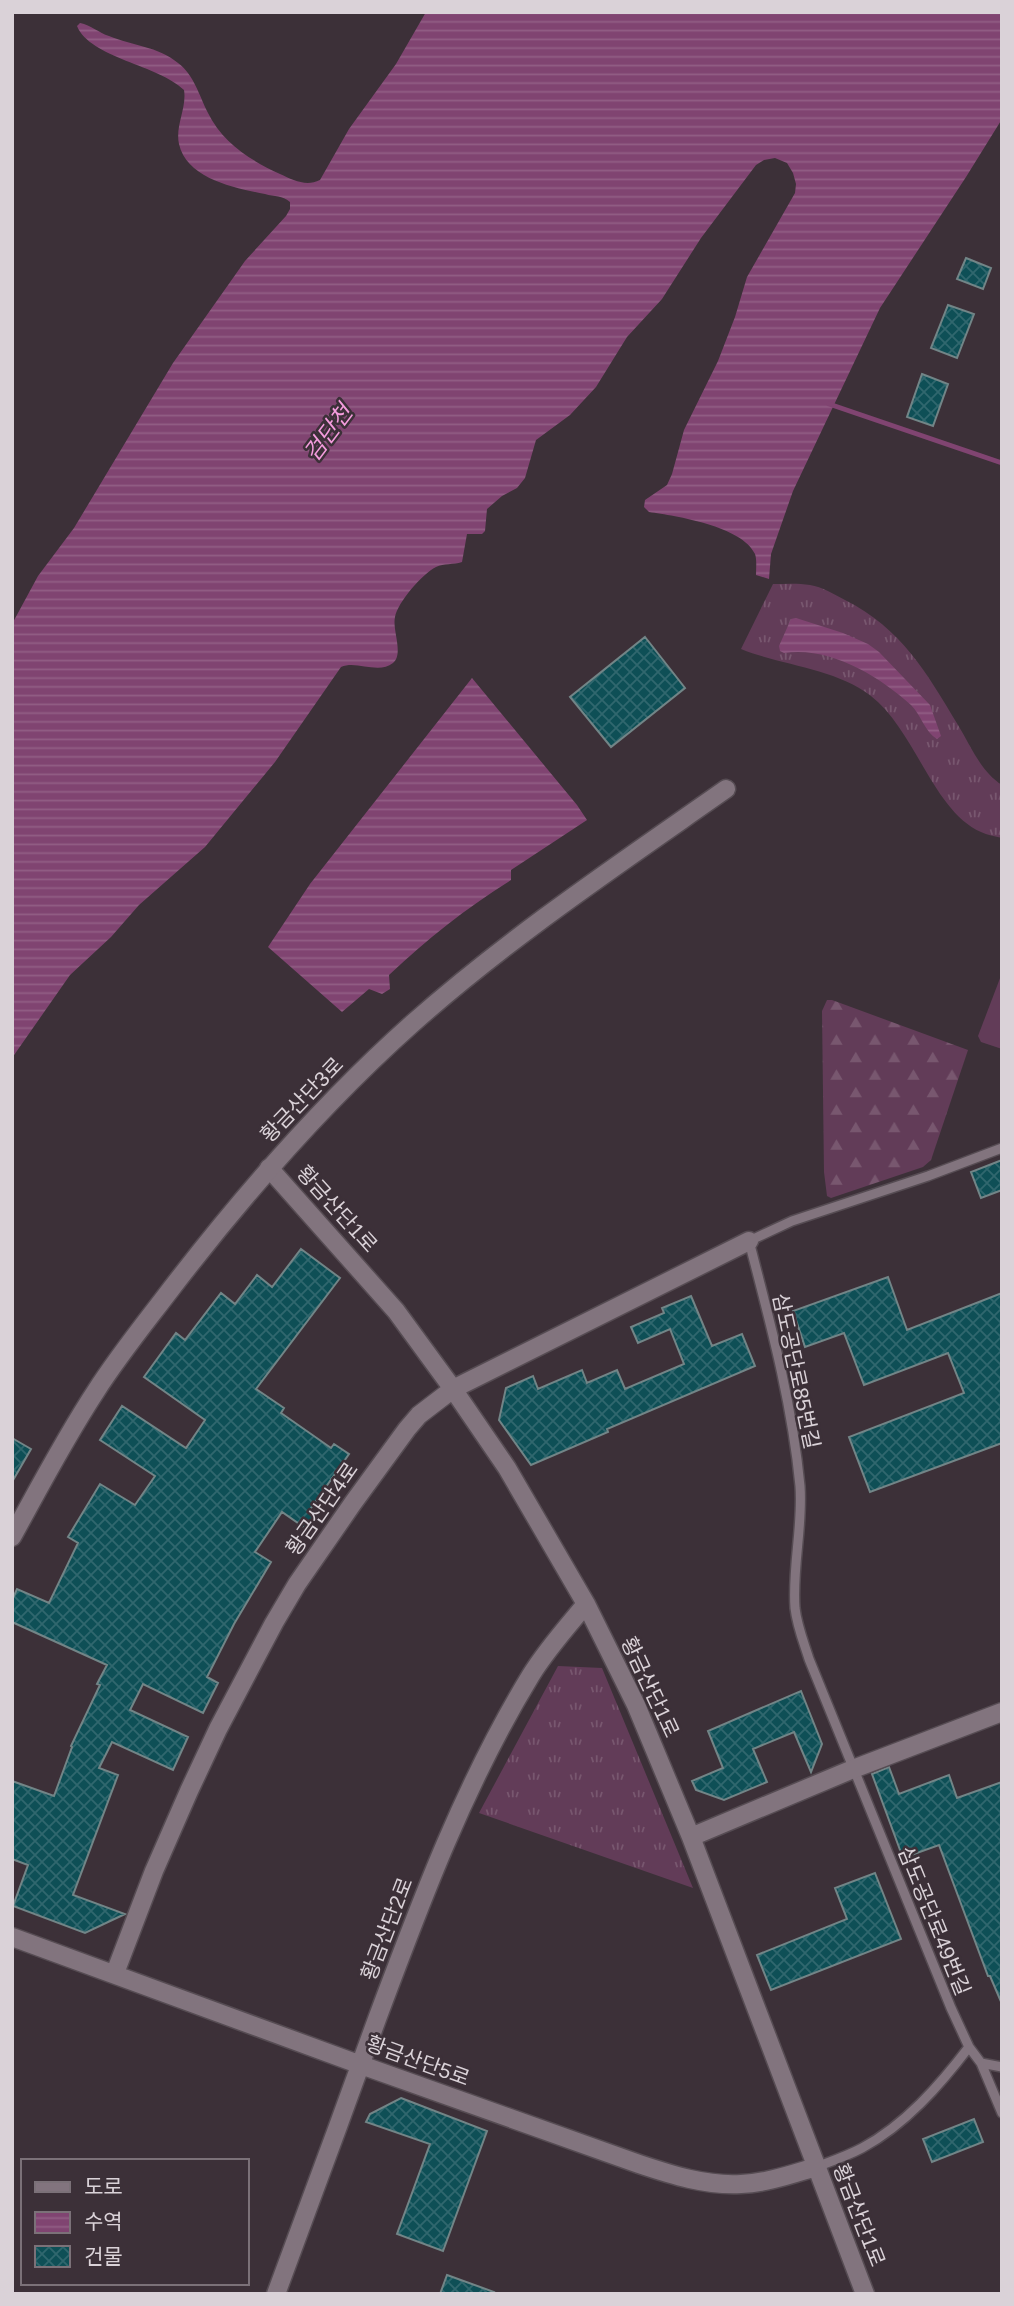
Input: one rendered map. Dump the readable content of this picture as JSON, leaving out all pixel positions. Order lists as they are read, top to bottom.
{
  "streets": {
    "street": [
      "황금산단3로",
      "황금산단1로",
      "황금산단4로",
      "황금산단2로",
      "황금산단5로"
    ],
    "lane": ["삼도공단로85번길", "삼도공단로49번길"]
  },
  "crossings": [
    ["황금산단3로", "황금산단1로"],
    ["황금산단1로", "황금산단4로"],
    ["황금산단1로", "황금산단2로"],
    ["황금산단1로", "황금산단5로"],
    ["삼도공단로85번길", "황금산단4로"],
    ["삼도공단로85번길", "삼도공단로49번길"],
    ["황금산단4로", "황금산단5로"],
    ["황금산단2로", "황금산단5로"]
  ],
  "water": ["검단천"],
  "legend": ["도로", "수역", "건물"]
}
